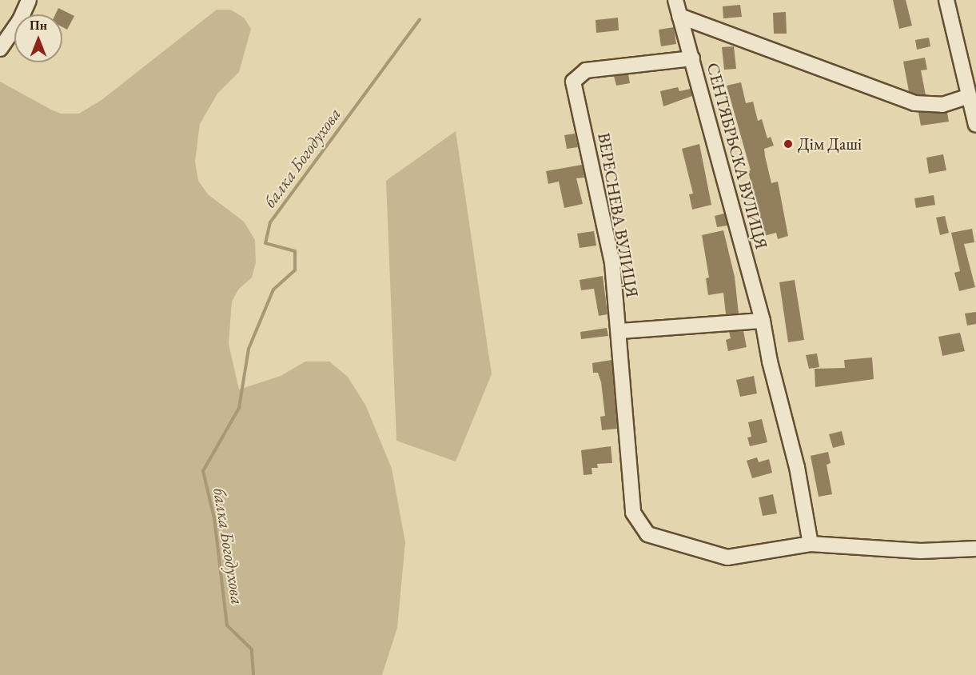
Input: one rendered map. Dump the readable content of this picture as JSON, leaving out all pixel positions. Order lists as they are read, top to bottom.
{
  "streets": {
    "street": ["СЕНТЯБРЬСКА ВУЛИЦЯ", "ВЕРЕСНЕВА ВУЛИЦЯ"]
  },
  "crossings": [
    ["СЕНТЯБРЬСКА ВУЛИЦЯ", "ВЕРЕСНЕВА ВУЛИЦЯ"]
  ],
  "water": ["балка Богодухова"],
  "places": ["Дім Даші"],
  "north": "top"
}
